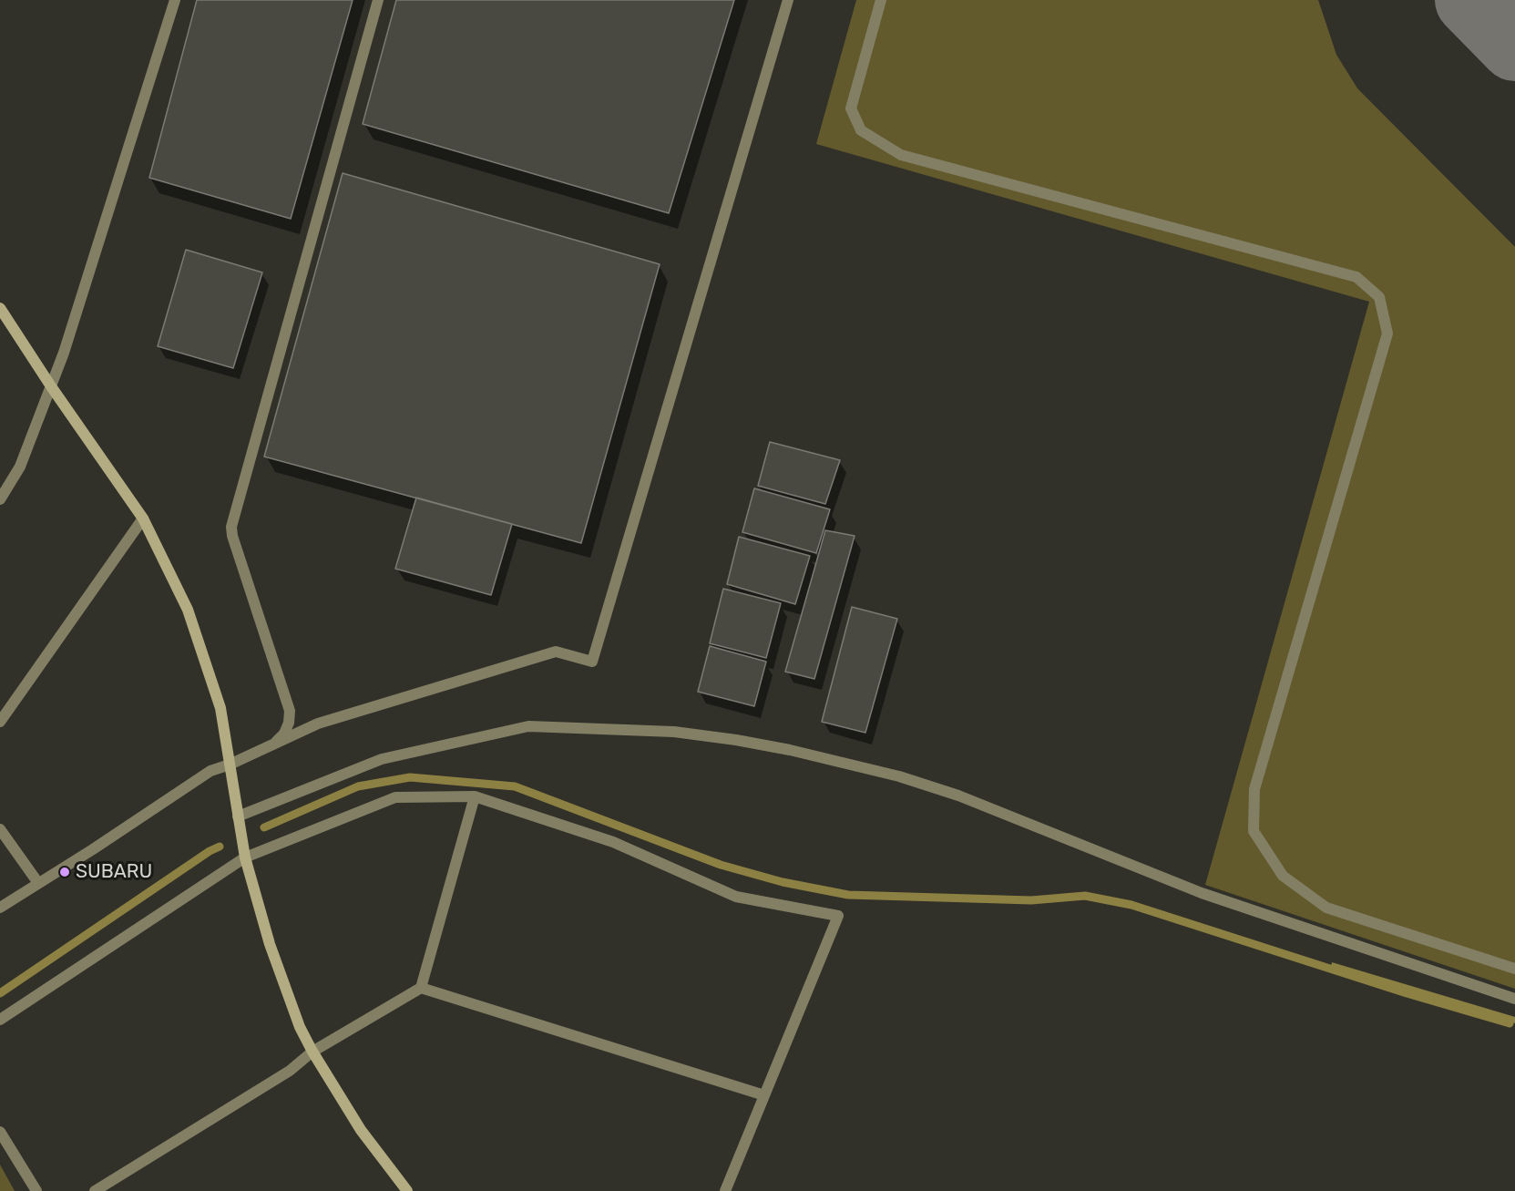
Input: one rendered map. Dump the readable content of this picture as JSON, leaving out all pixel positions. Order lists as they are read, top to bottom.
{
  "places": ["SUBARU"]
}
